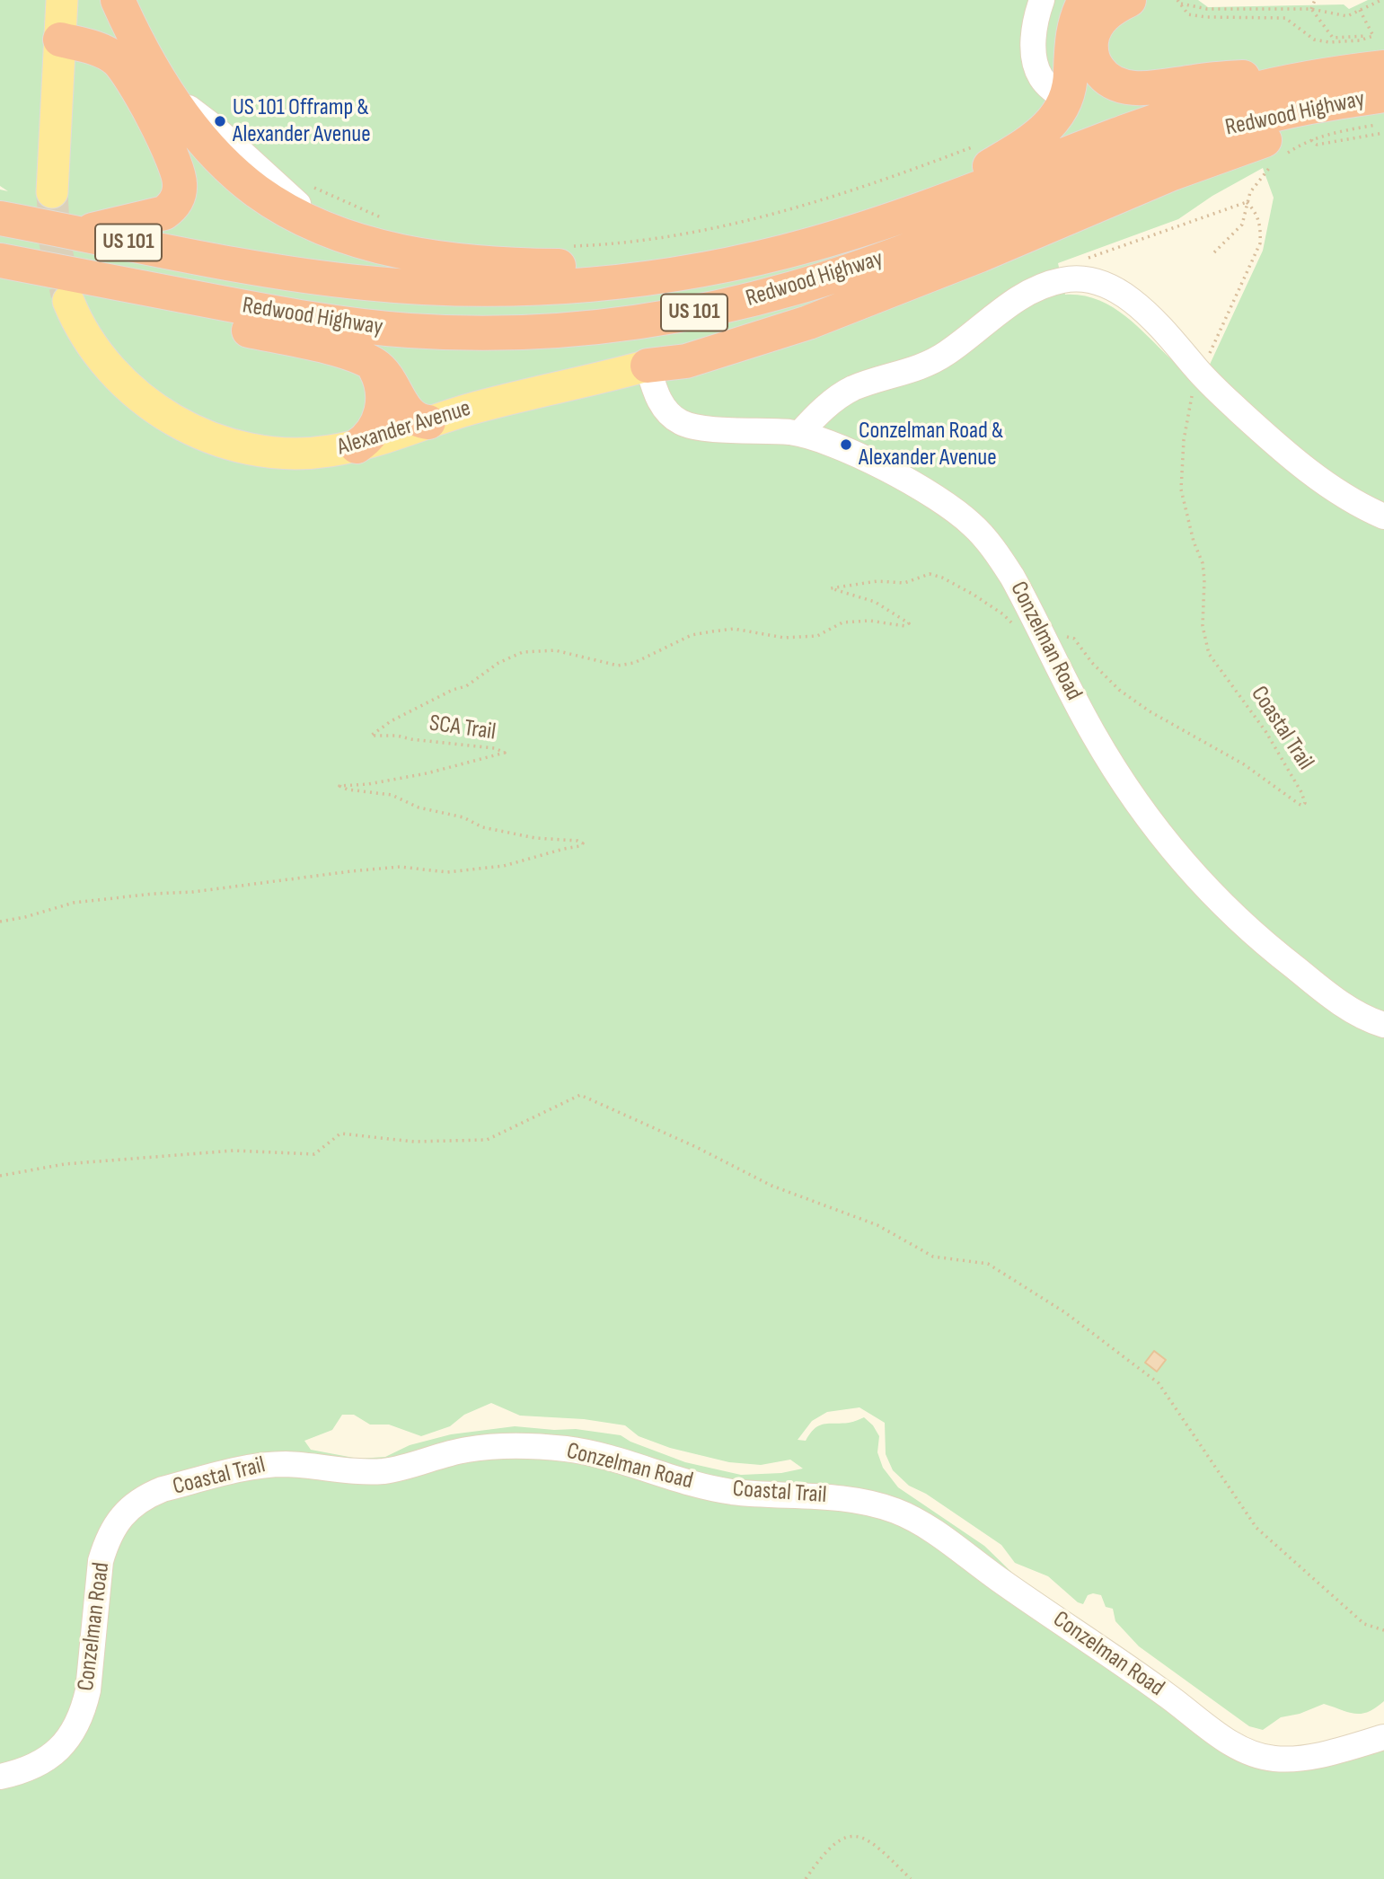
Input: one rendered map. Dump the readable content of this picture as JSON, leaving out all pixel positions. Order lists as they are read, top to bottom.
{
  "streets": {
    "highway": ["Redwood Highway", "US 101"],
    "main road": ["Alexander Avenue"],
    "street": ["Conzelman Road"],
    "path": ["SCA Trail", "Coastal Trail"]
  },
  "crossings": [
    ["Alexander Avenue", "Conzelman Road"],
    ["Conzelman Road", "Coastal Trail"]
  ],
  "places": ["US 101 Offramp & Alexander Avenue", "Conzelman Road & Alexander Avenue"]
}
